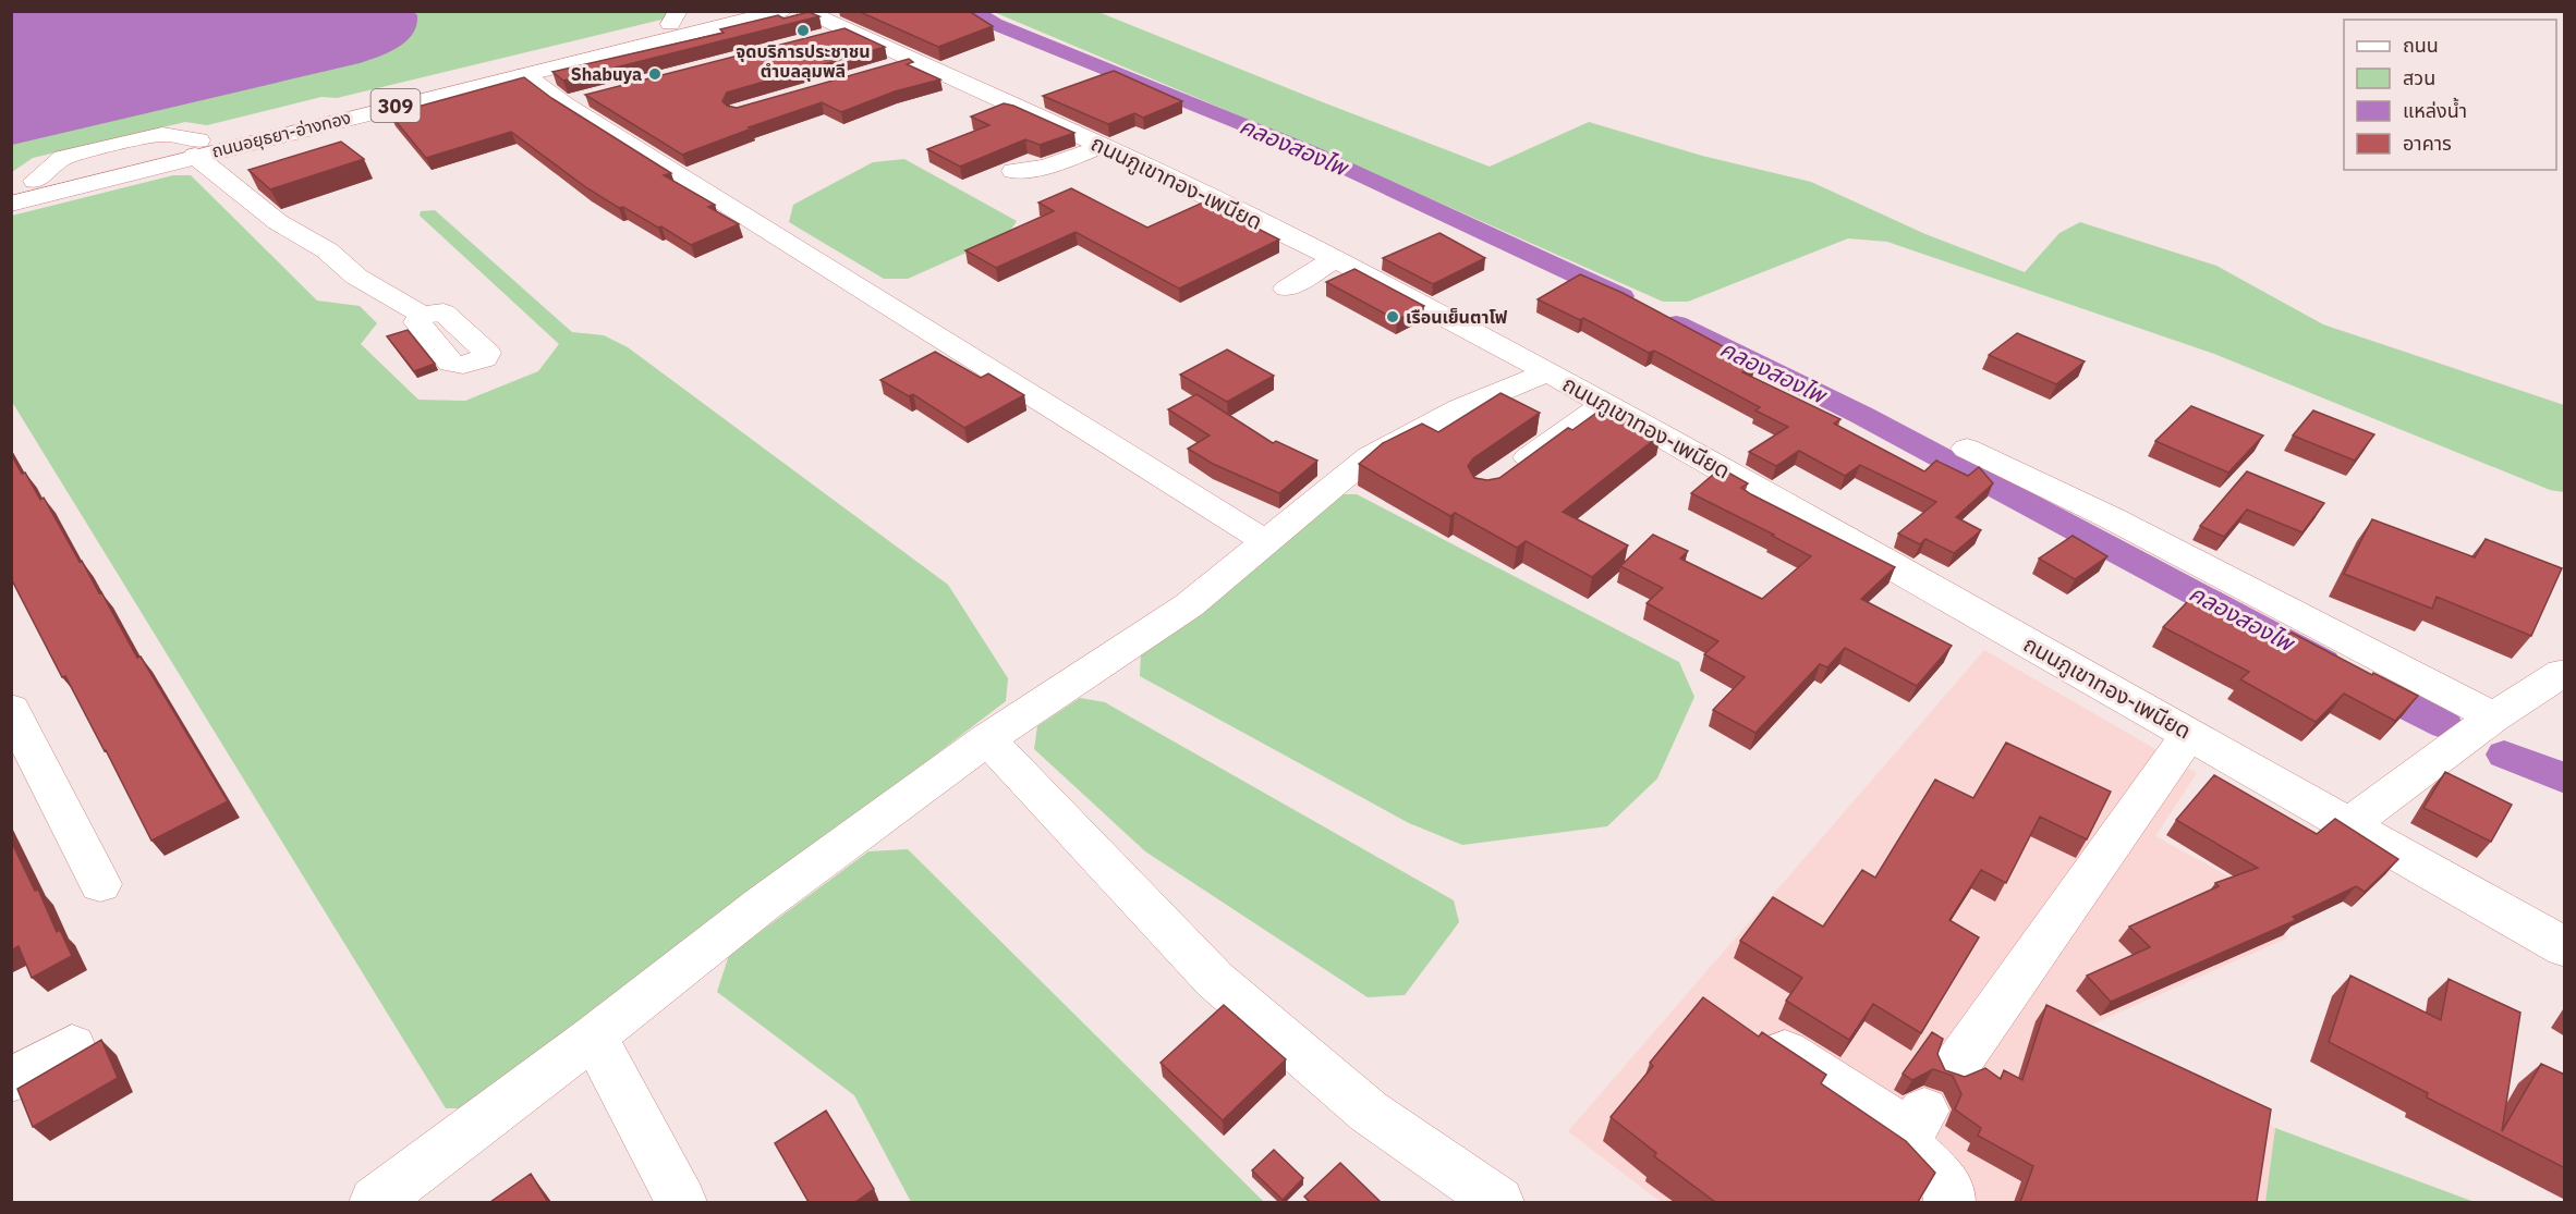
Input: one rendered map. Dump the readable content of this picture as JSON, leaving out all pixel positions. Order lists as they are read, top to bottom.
{
  "streets": {
    "street": ["309", "ถนนอยุธยา-อ่างทอง", "ถนนภูเขาทอง-เพนียด"]
  },
  "water": ["คลองสองไพ"],
  "places": ["จุดบริการประชาชน ตำบลลุมพลี", "Shabuya", "เรือนเย็นตาโฟ"],
  "legend": [
    "ถนน",
    "สวน",
    "แหล่งน้ำ",
    "อาคาร"
  ]
}
